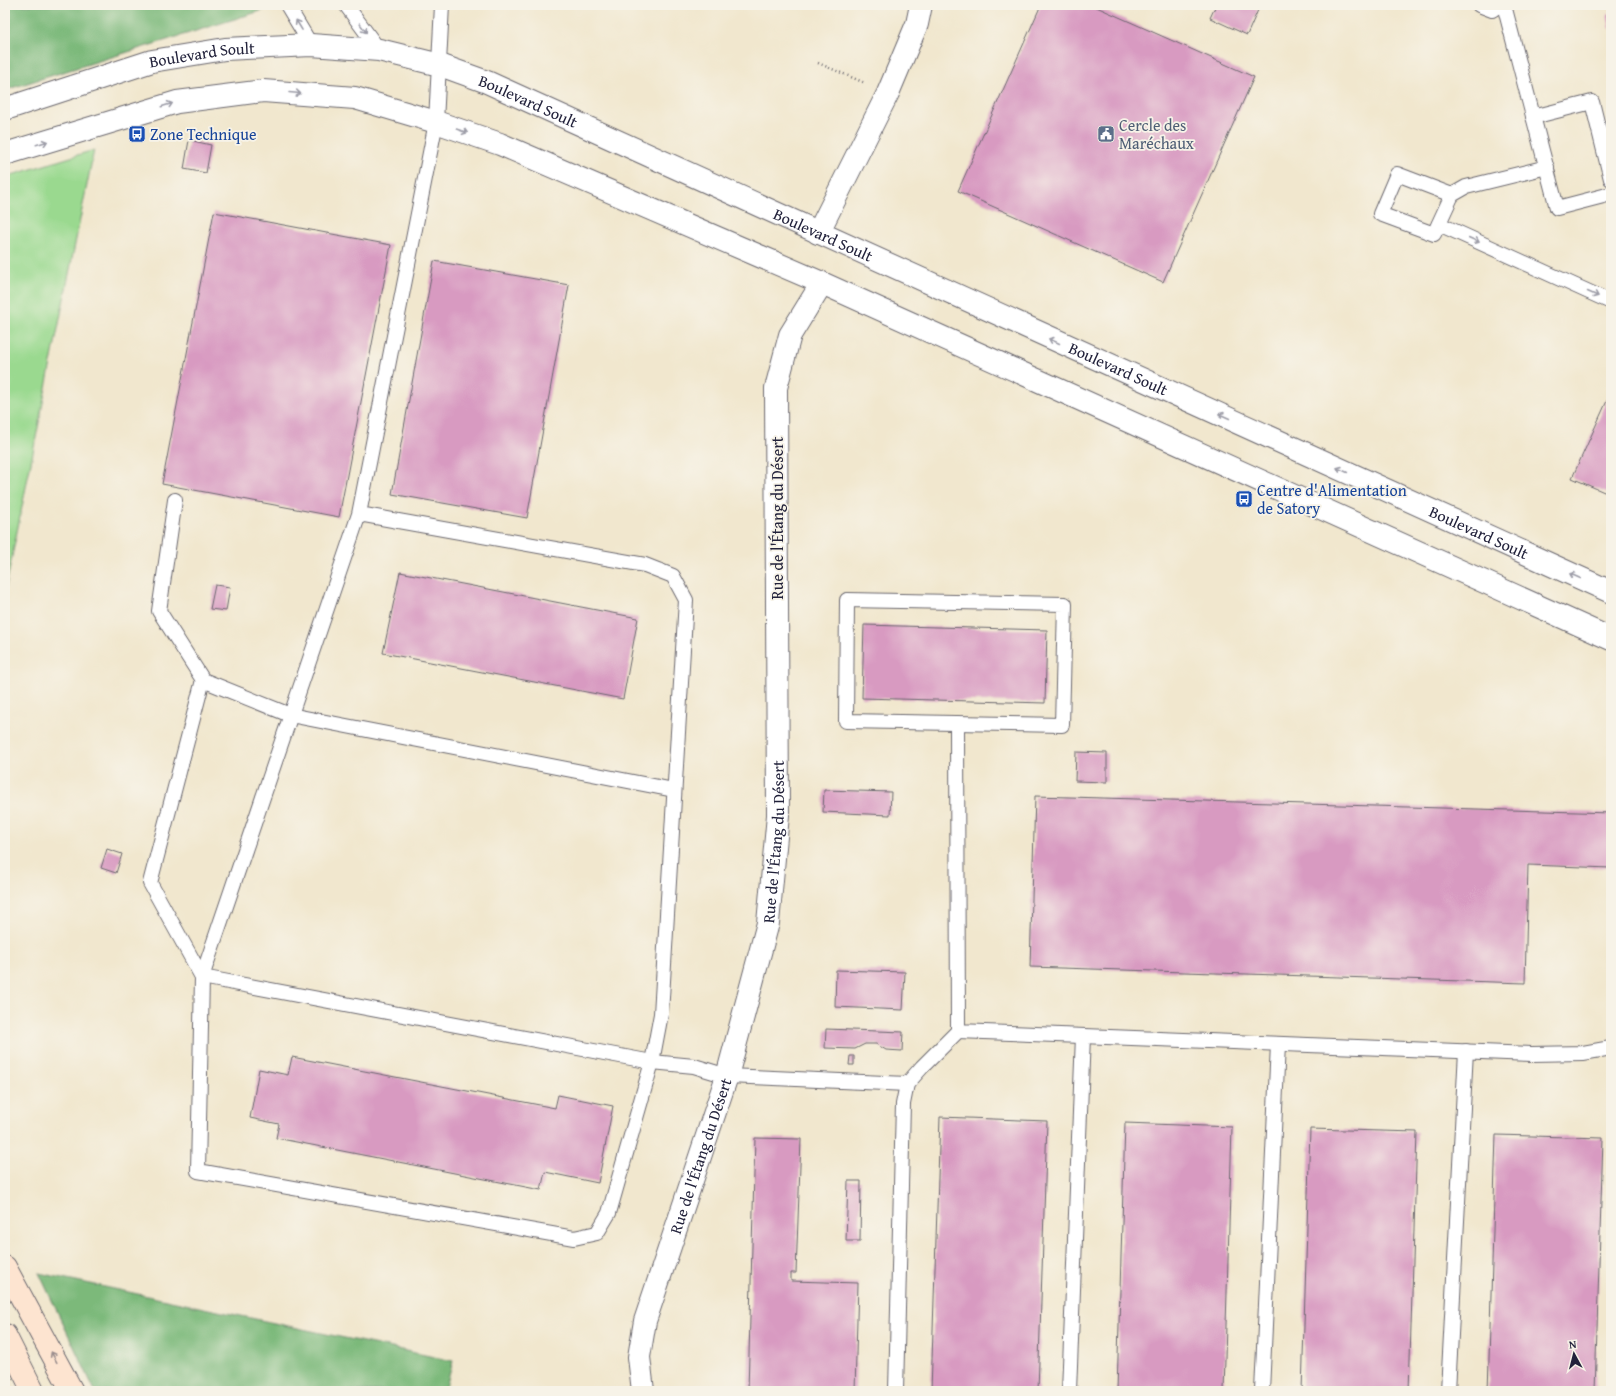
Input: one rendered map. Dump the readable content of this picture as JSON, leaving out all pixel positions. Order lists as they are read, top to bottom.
{
  "streets": {
    "street": ["Boulevard Soult", "Rue de l'Étang du Désert"]
  },
  "places": {
    "bus stop": ["Zone Technique", "Centre d'Alimentation de Satory"],
    "public building": ["Cercle des Maréchaux"]
  },
  "north": "top"
}
